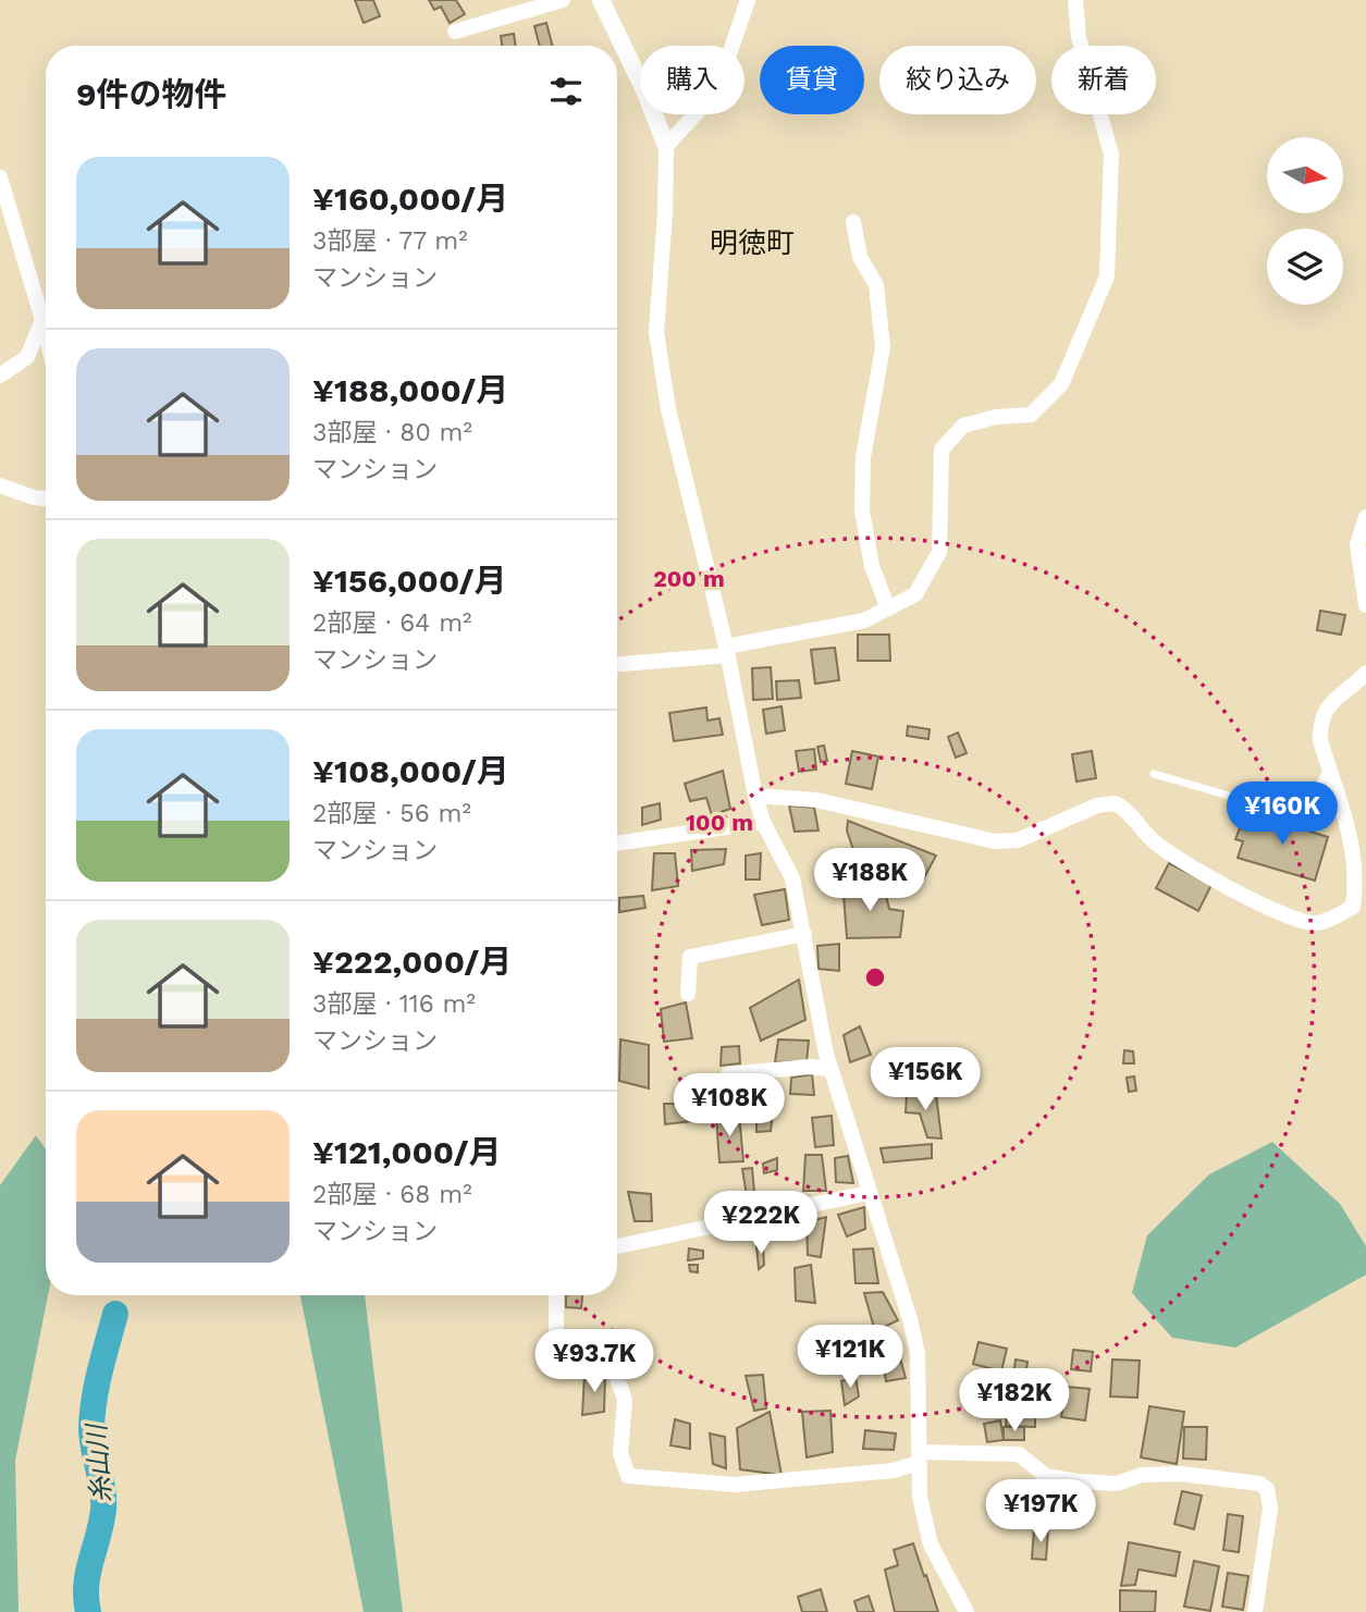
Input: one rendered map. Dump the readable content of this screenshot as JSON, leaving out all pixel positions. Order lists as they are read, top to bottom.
{
  "districts": ["明徳町"],
  "water": ["糸山川"],
  "north": "right",
  "page": {
    "chip": [
      "購入",
      "賃貸",
      "絞り込み",
      "新着"
    ],
    "heading": "9件の物件",
    "list": [
      {
        "name": "¥160,000/月",
        "note": "3部屋 · 77 m² · マンション"
      },
      {
        "name": "¥188,000/月",
        "note": "3部屋 · 80 m² · マンション"
      },
      {
        "name": "¥156,000/月",
        "note": "2部屋 · 64 m² · マンション"
      },
      {
        "name": "¥108,000/月",
        "note": "2部屋 · 56 m² · マンション"
      },
      {
        "name": "¥222,000/月",
        "note": "3部屋 · 116 m² · マンション"
      },
      {
        "name": "¥121,000/月",
        "note": "2部屋 · 68 m² · マンション"
      }
    ],
    "price": [
      "¥160K",
      "¥188K",
      "¥156K",
      "¥108K",
      "¥222K",
      "¥121K",
      "¥93.7K",
      "¥182K",
      "¥197K"
    ]
  },
  "rings": ["200 m", "100 m"]
}
